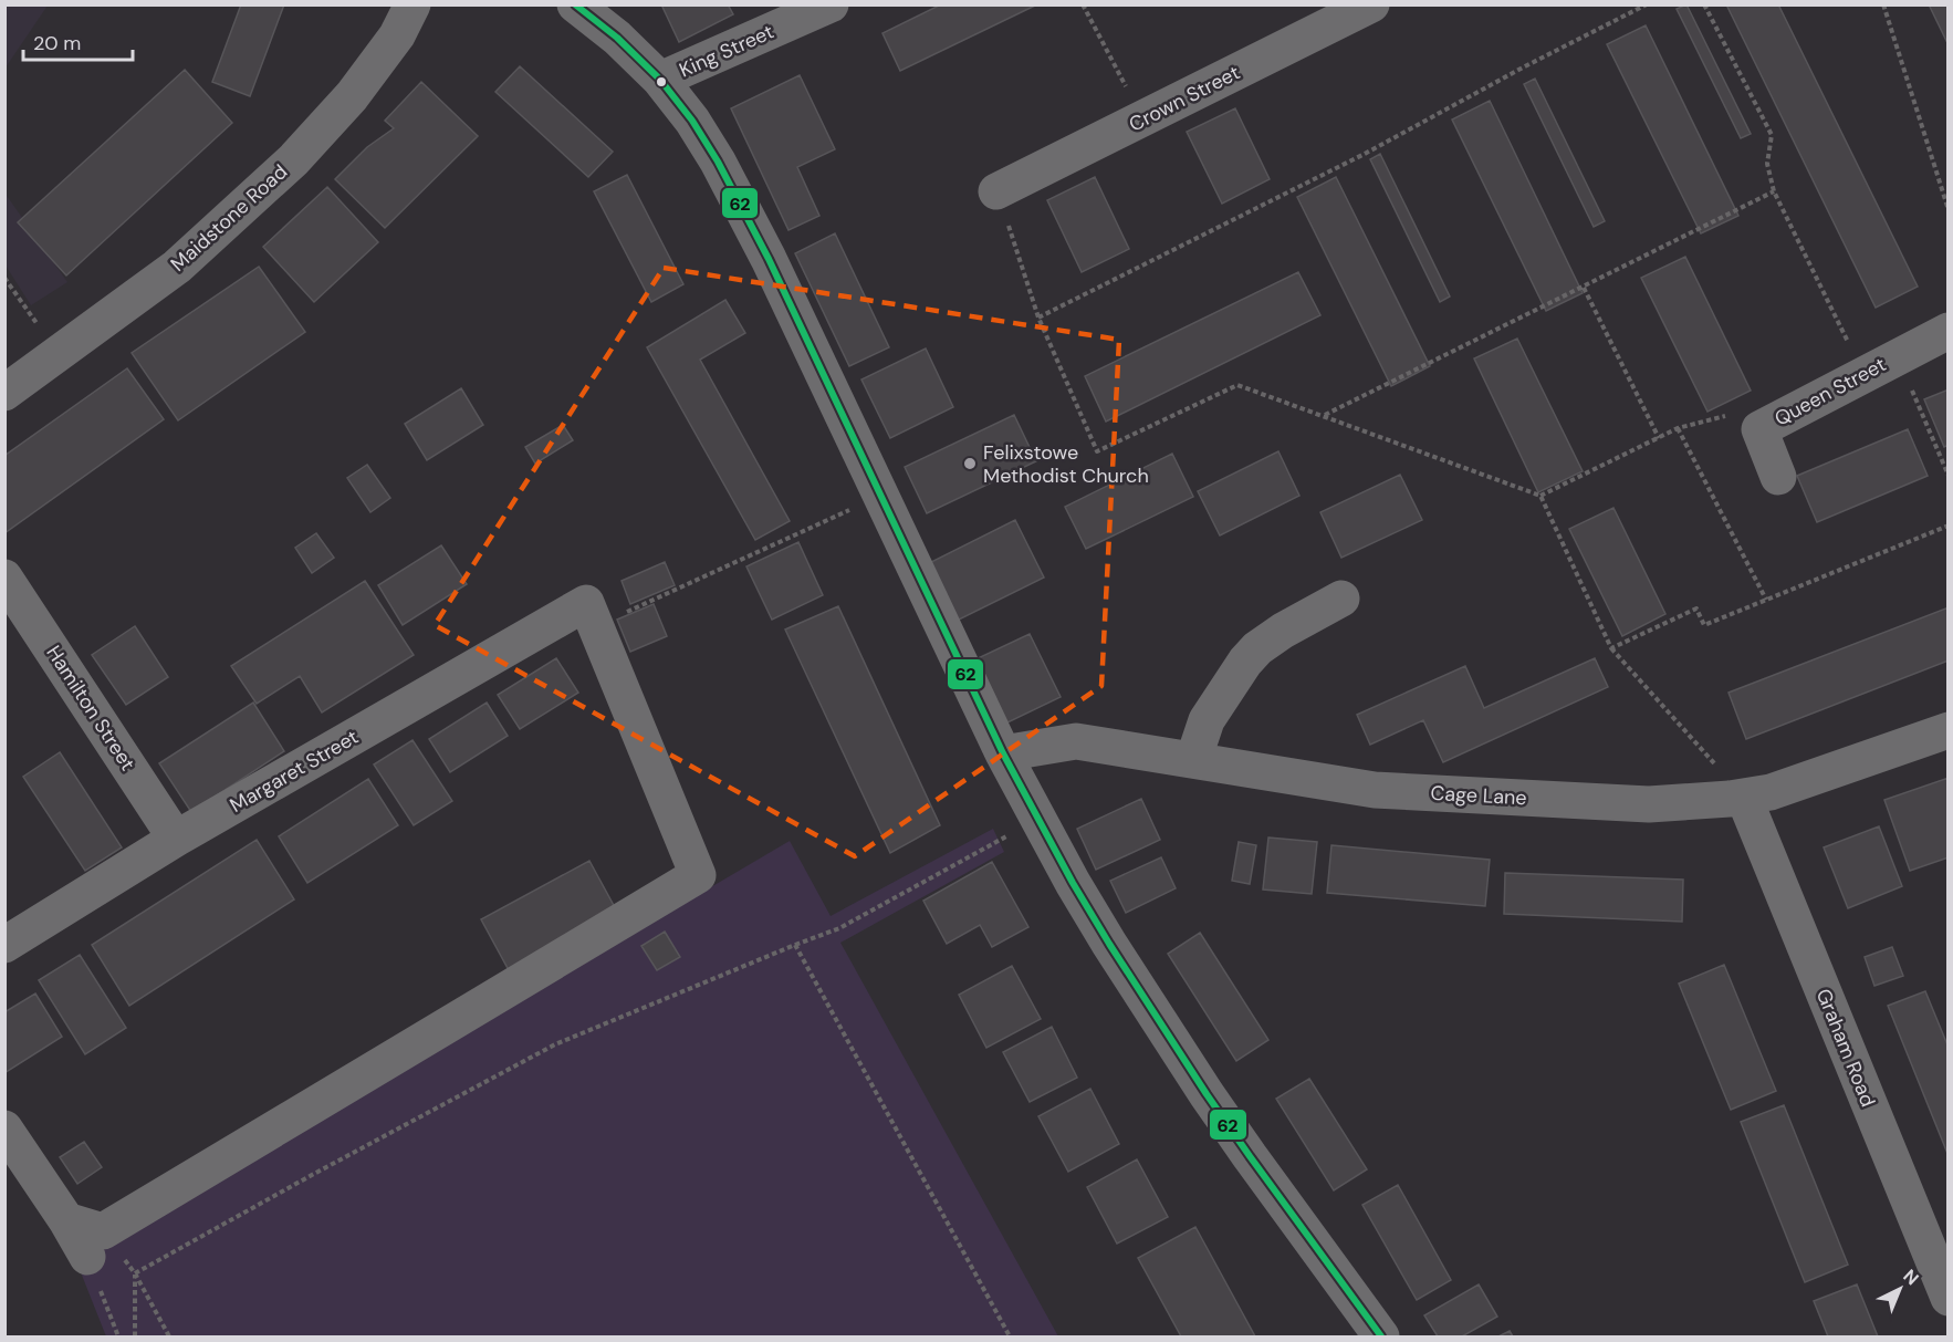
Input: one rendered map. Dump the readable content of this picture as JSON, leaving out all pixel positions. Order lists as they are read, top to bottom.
{
  "streets": {
    "street": [
      "King Street",
      "Crown Street",
      "Maidstone Road",
      "Queen Street",
      "Hamilton Street",
      "Margaret Street",
      "Cage Lane",
      "Graham Road"
    ]
  },
  "crossings": [
    ["Hamilton Street", "Margaret Street"],
    ["Cage Lane", "Graham Road"]
  ],
  "places": ["Felixstowe Methodist Church"],
  "lines": ["transit line 62"],
  "scale_bar": "20 m",
  "north": "top right"
}
